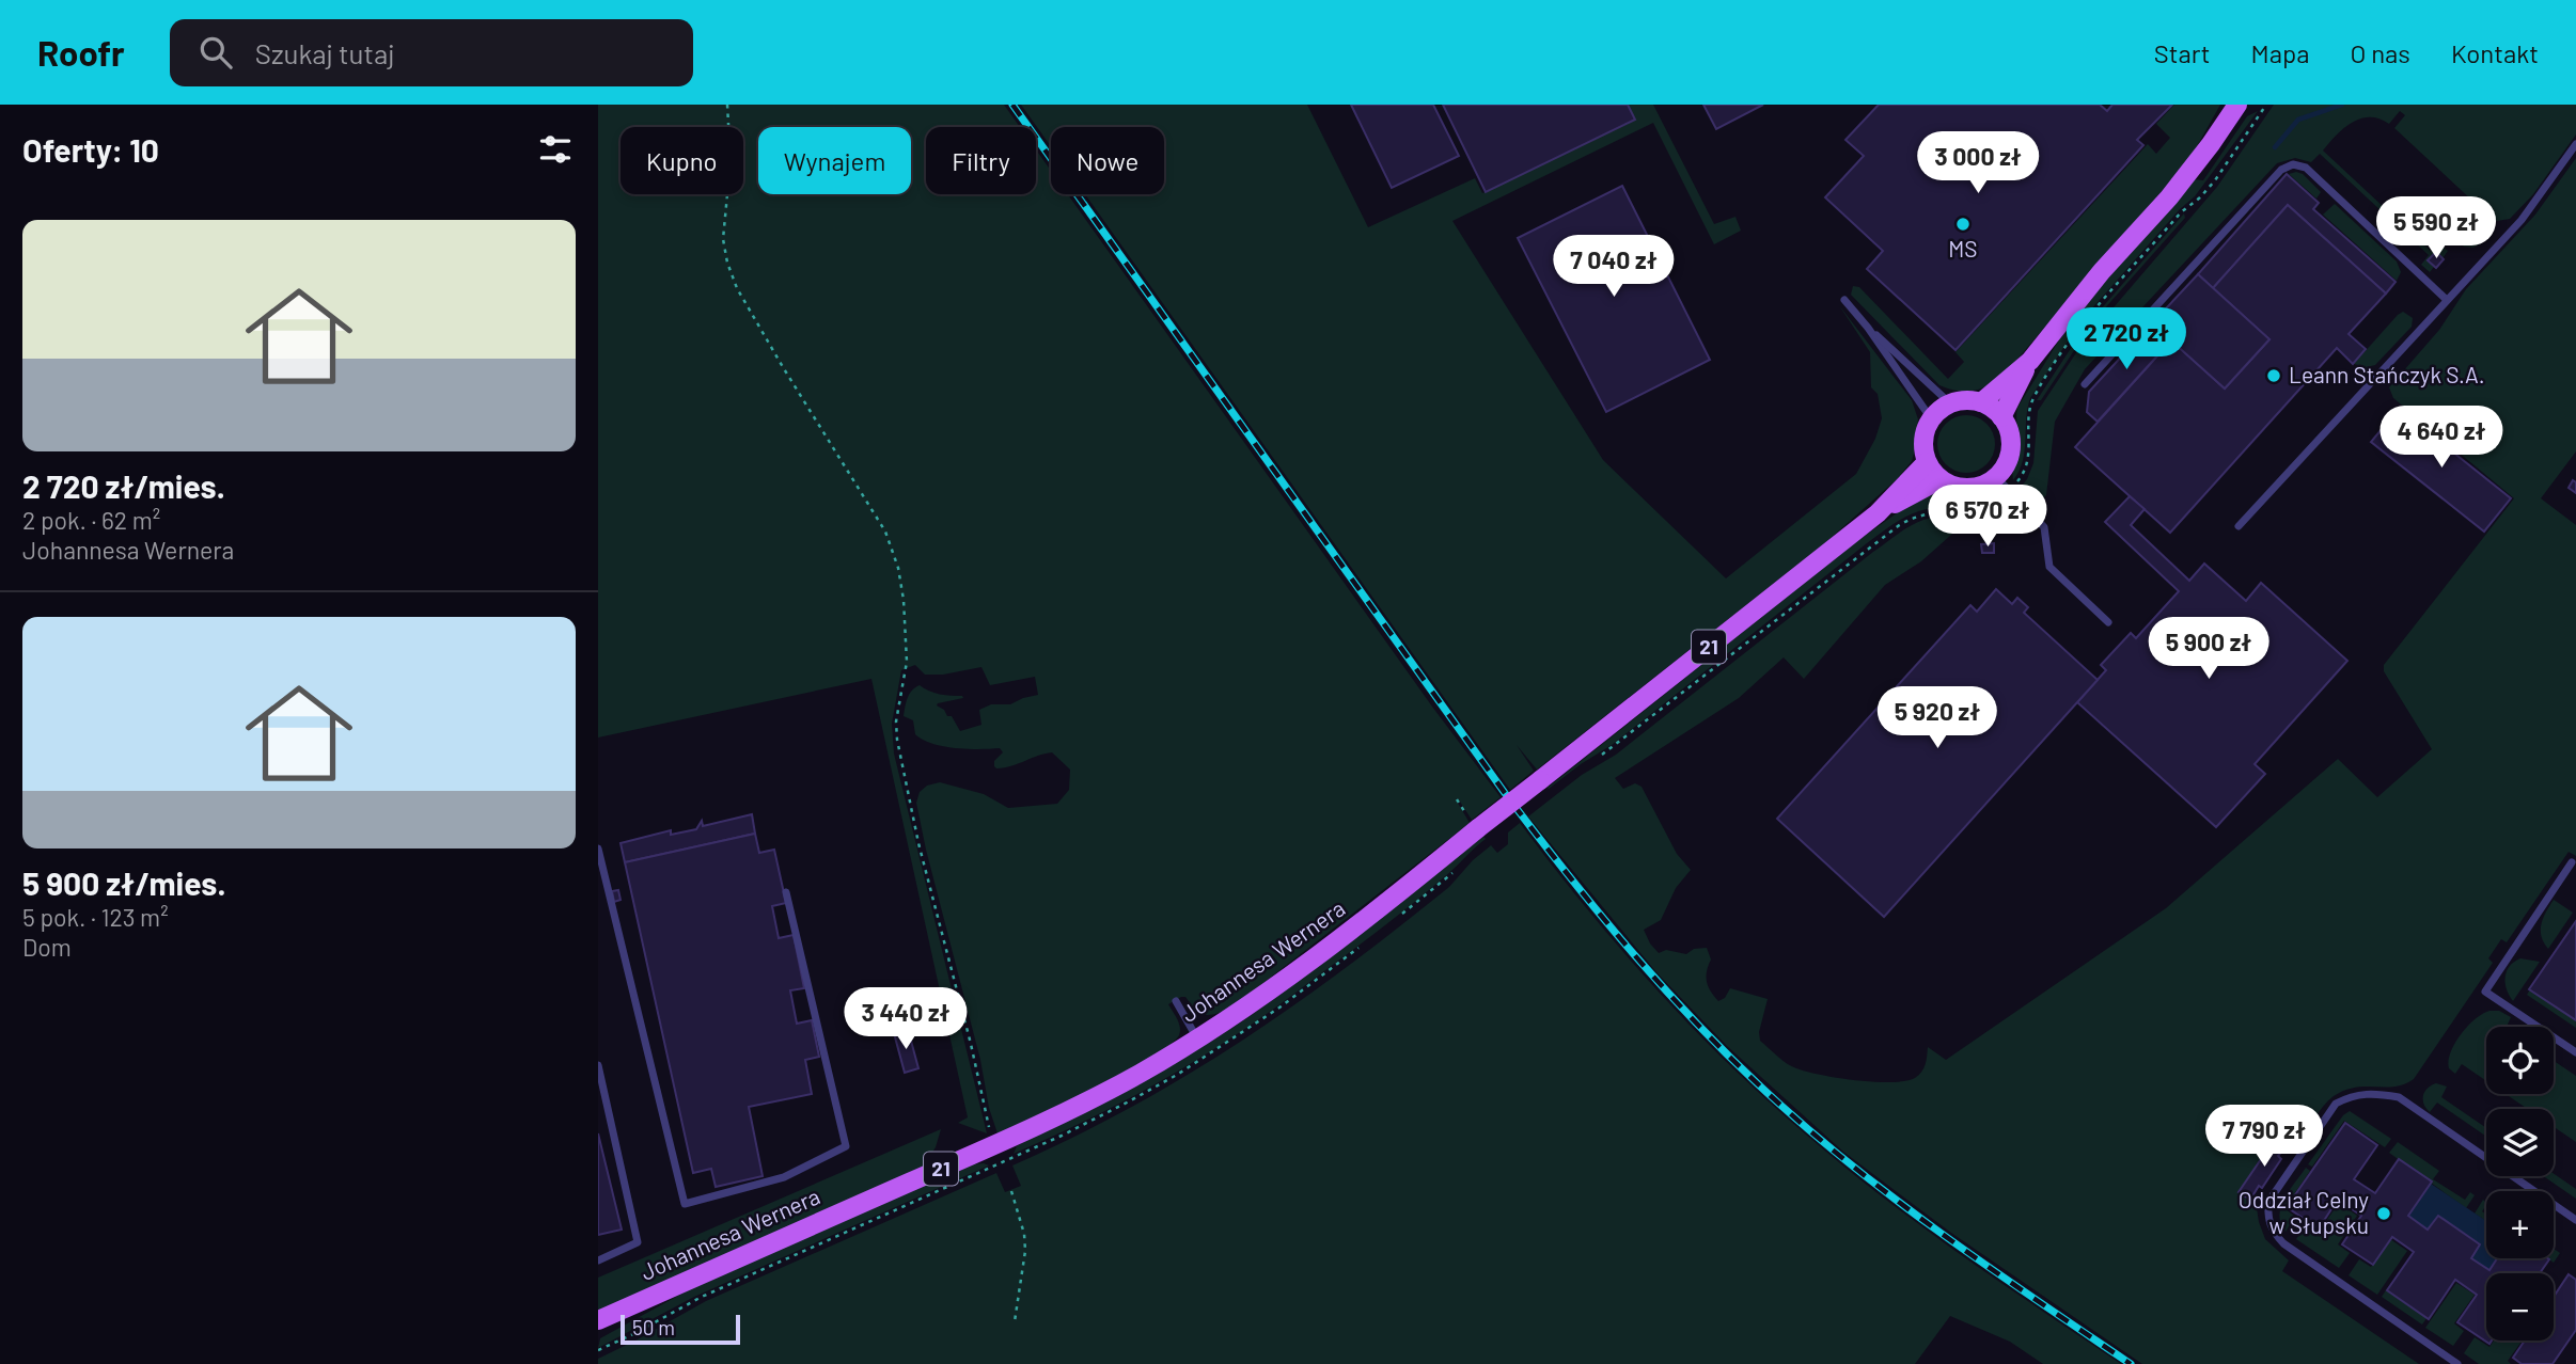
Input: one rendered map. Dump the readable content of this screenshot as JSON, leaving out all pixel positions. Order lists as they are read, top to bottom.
{
  "streets": {
    "main road": ["21", "Johannesa Wernera"]
  },
  "places": ["MS", "Leann Stańczyk S.A.", "Oddział Celny w Słupsku"],
  "scale_bar": "50 m",
  "page": {
    "header": "Roofr",
    "search": "Szukaj tutaj",
    "nav": [
      "Start",
      "Mapa",
      "O nas",
      "Kontakt"
    ],
    "heading": "Oferty: 10",
    "chip": [
      "Kupno",
      "Wynajem",
      "Filtry",
      "Nowe"
    ],
    "price": [
      "3 000 zł",
      "5 590 zł",
      "7 040 zł",
      "2 720 zł",
      "4 640 zł",
      "6 570 zł",
      "5 900 zł",
      "5 920 zł",
      "3 440 zł",
      "7 790 zł"
    ],
    "list": [
      {
        "name": "2 720 zł/mies.",
        "note": "2 pok. · 62 m² · Johannesa Wernera"
      },
      {
        "name": "5 900 zł/mies.",
        "note": "5 pok. · 123 m² · Dom"
      }
    ],
    "map_buttons": ["+", "−"],
    "scale": "50 m"
  }
}
